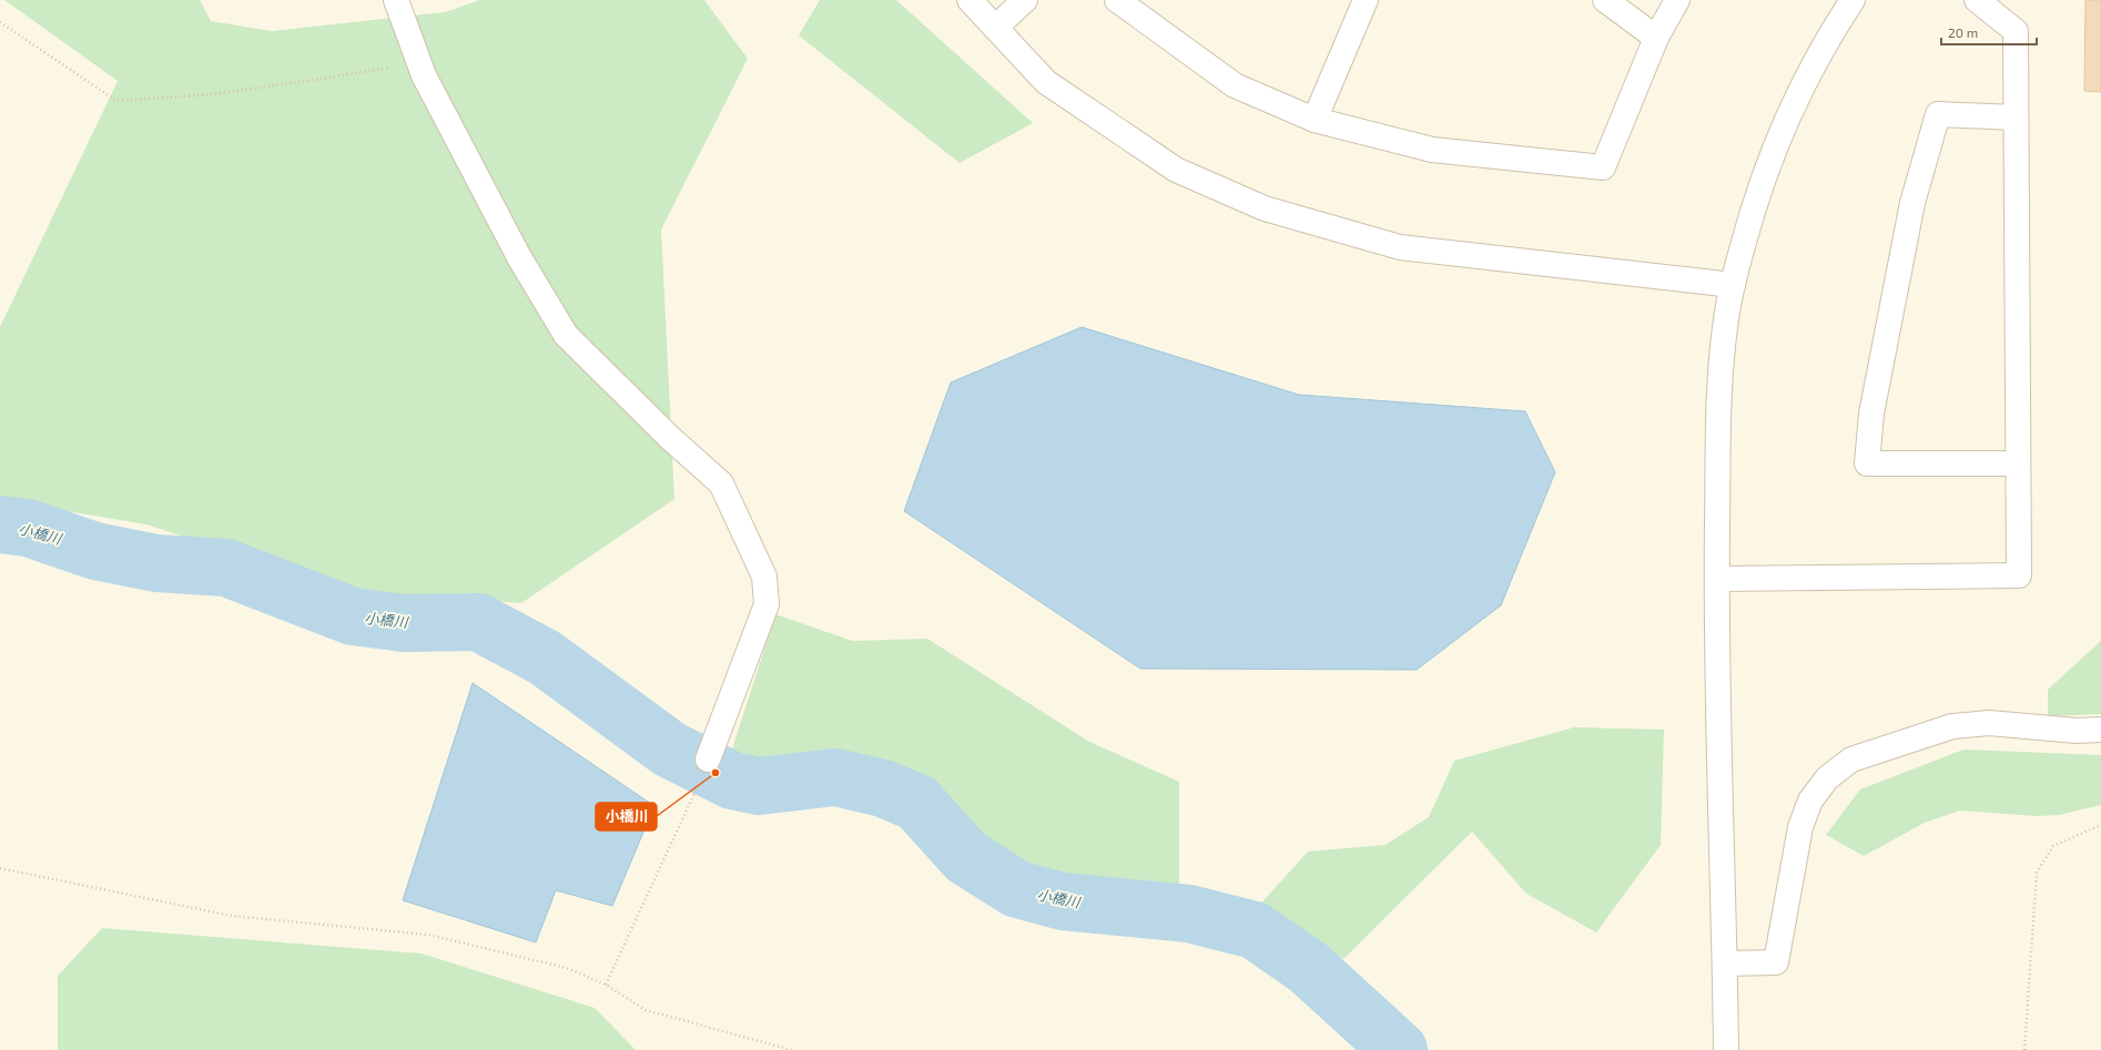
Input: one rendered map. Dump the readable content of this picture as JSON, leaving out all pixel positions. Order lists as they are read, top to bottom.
{
  "water": ["小橋川"],
  "places": ["小橋川"],
  "scale_bar": "20 m"
}
